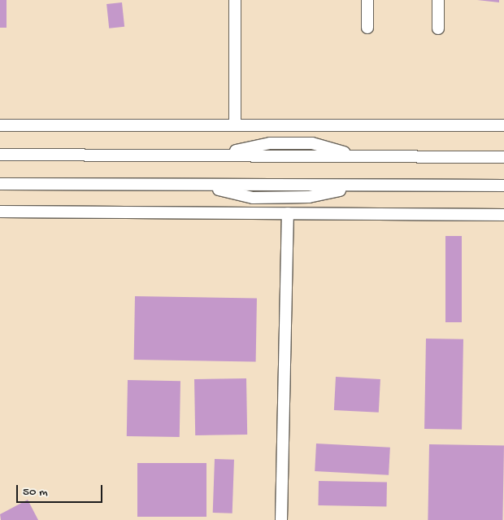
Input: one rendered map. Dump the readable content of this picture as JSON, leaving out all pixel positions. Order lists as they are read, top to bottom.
{
  "scale_bar": "50 m"
}
